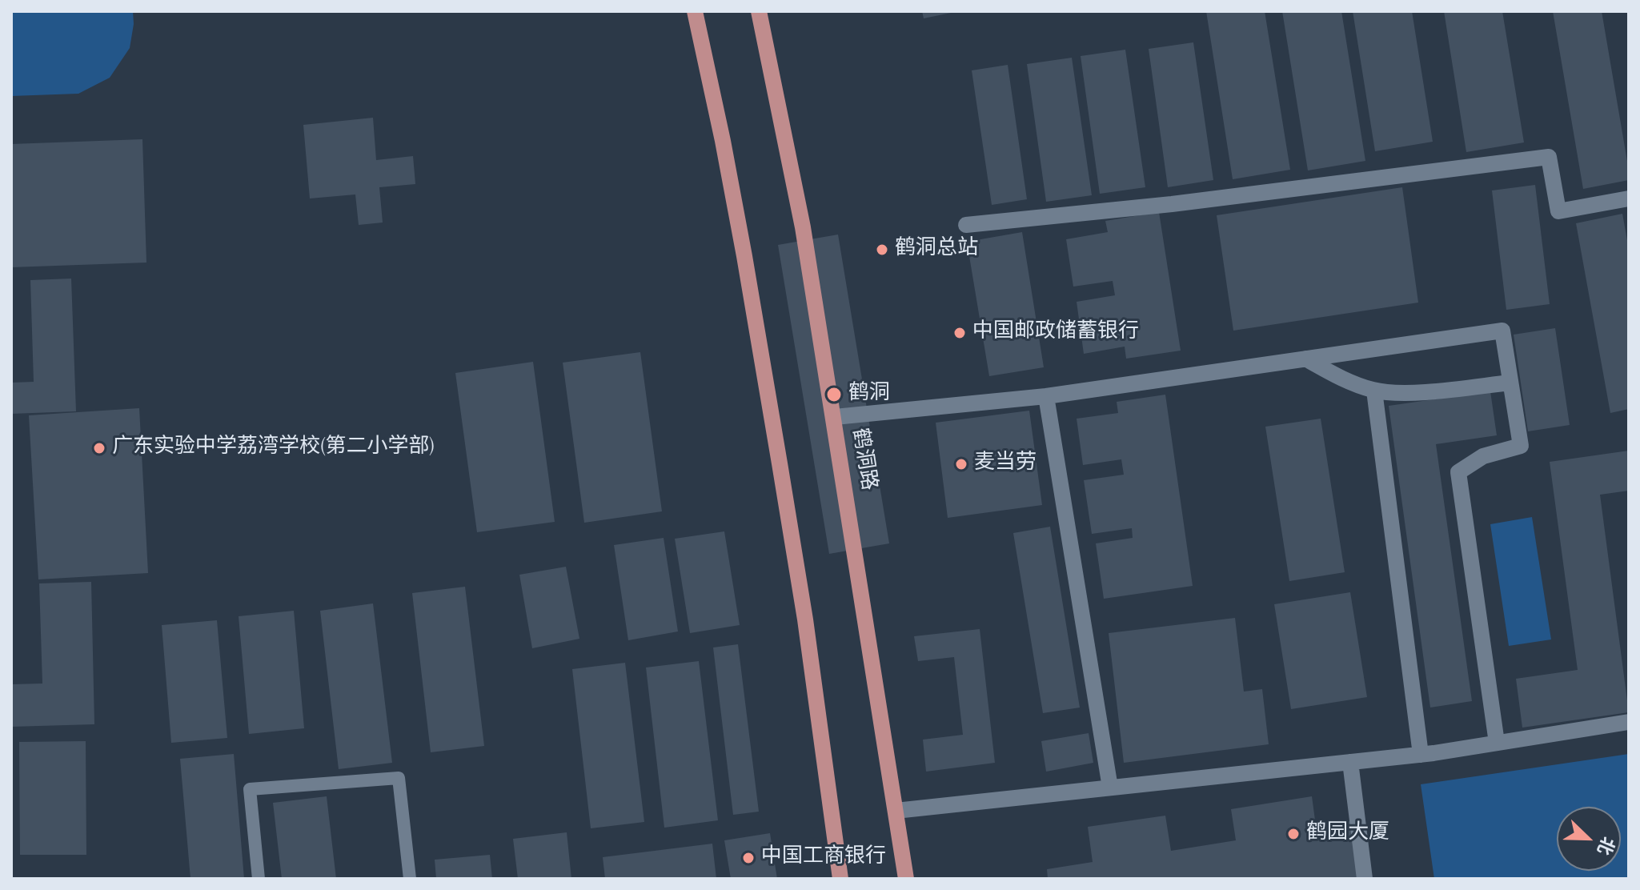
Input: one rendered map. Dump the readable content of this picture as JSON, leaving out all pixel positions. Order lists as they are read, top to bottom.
{
  "streets": {
    "main road": ["鹤洞路"]
  },
  "places": [
    "鹤洞总站",
    "中国邮政储蓄银行",
    "鹤洞",
    "广东实验中学荔湾学校(第二小学部)",
    "麦当劳",
    "鹤园大厦",
    "中国工商银行"
  ],
  "north": "bottom right"
}
